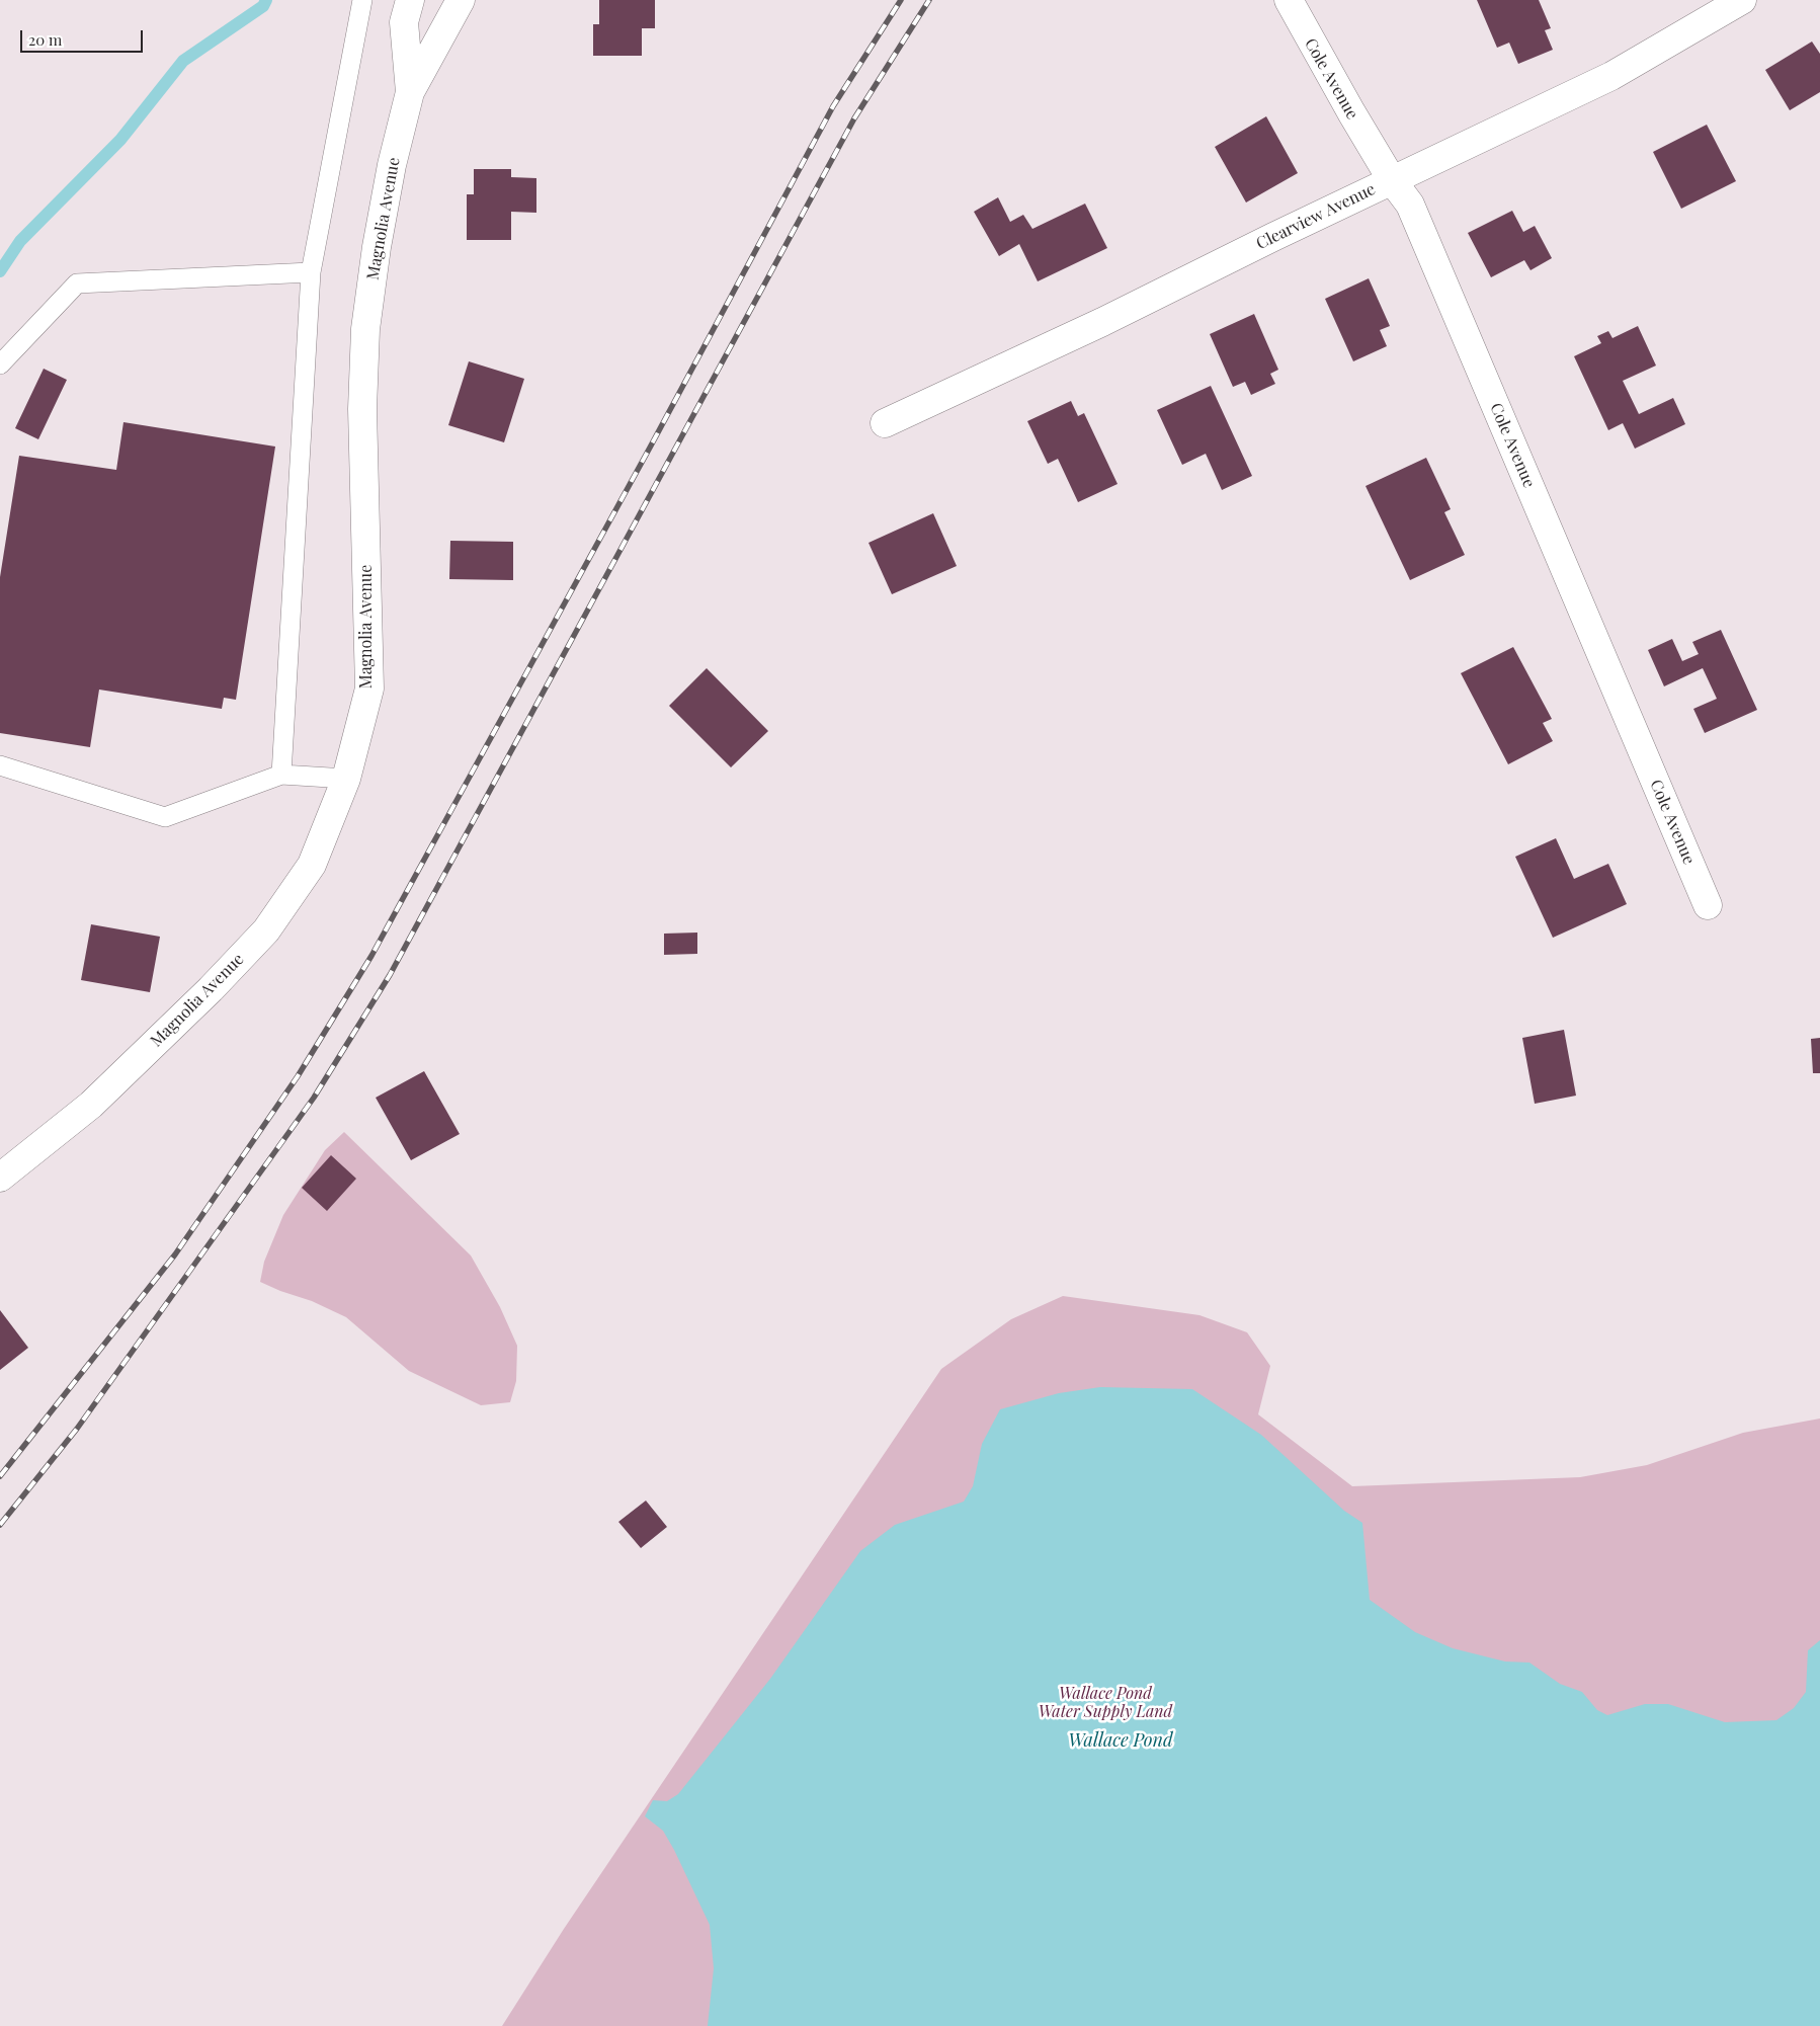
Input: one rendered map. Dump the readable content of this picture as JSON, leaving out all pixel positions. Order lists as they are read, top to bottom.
{
  "streets": {
    "street": ["Cole Avenue", "Clearview Avenue", "Magnolia Avenue"]
  },
  "crossings": [
    ["Cole Avenue", "Clearview Avenue"]
  ],
  "water": ["Wallace Pond"],
  "parks": ["Wallace Pond Water Supply Land"],
  "scale_bar": "20 m"
}
